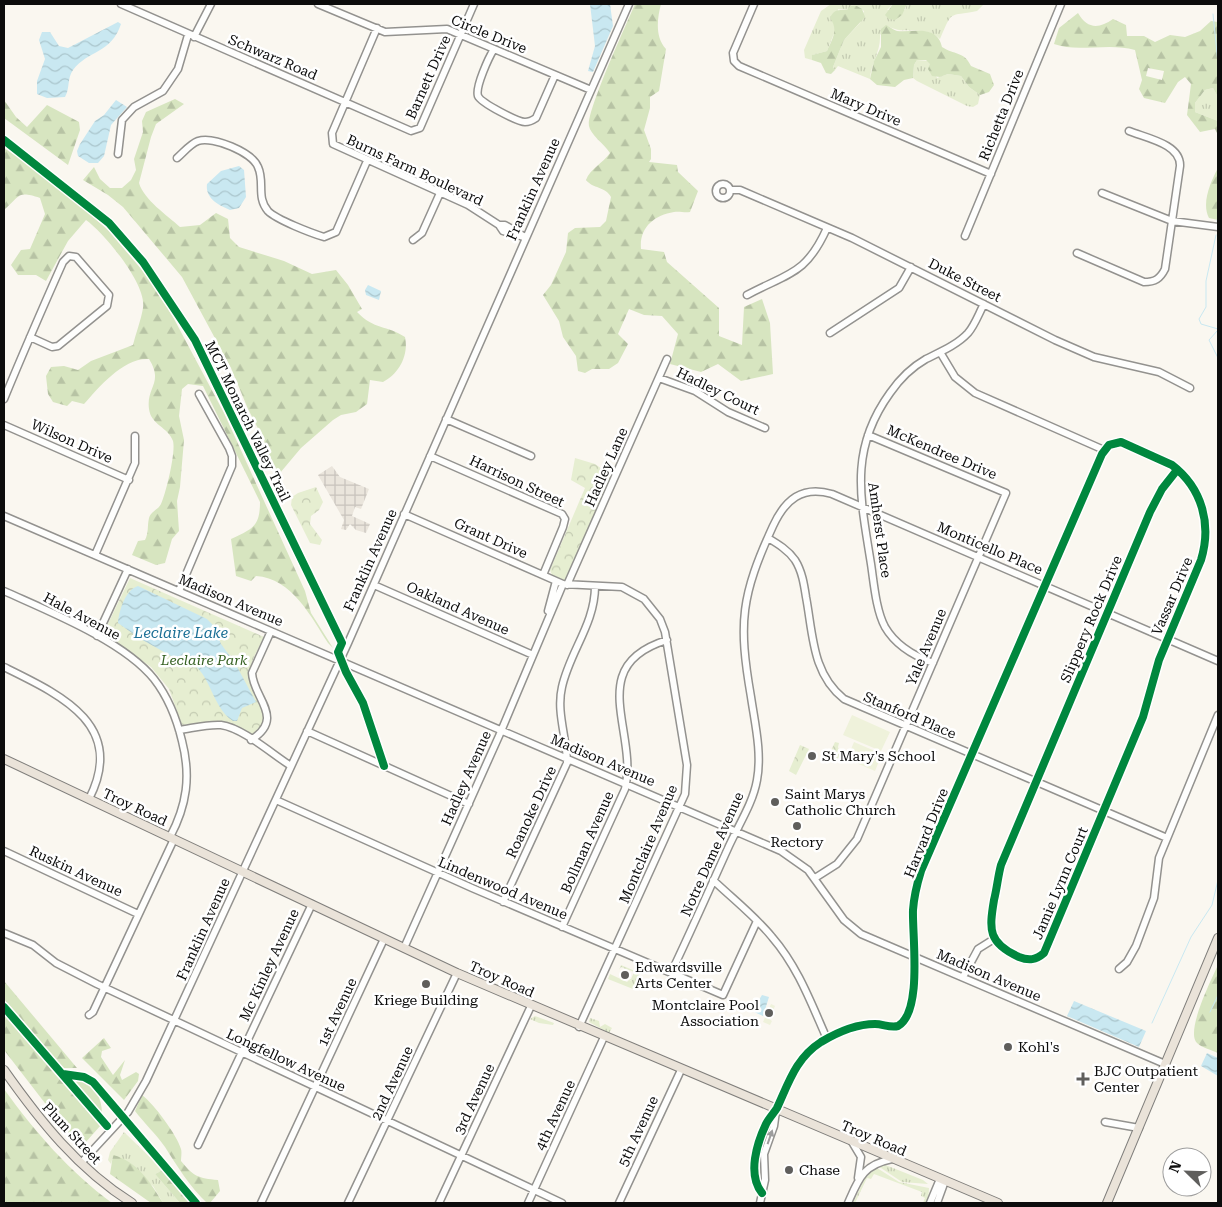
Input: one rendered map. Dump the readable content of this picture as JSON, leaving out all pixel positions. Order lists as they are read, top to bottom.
{
  "streets": {
    "main road": ["Troy Road", "Plum Street"],
    "street": [
      "Circle Drive",
      "Schwarz Road",
      "Barnett Drive",
      "Mary Drive",
      "Richetta Drive",
      "Burns Farm Boulevard",
      "Franklin Avenue",
      "Duke Street",
      "Hadley Court",
      "Wilson Drive",
      "McKendree Drive",
      "Hadley Lane",
      "Harrison Street",
      "Amherst Place",
      "Grant Drive",
      "Monticello Place",
      "Vassar Drive",
      "Madison Avenue",
      "Oakland Avenue",
      "Hale Avenue",
      "Slippery Rock Drive",
      "Yale Avenue",
      "Stanford Place",
      "Hadley Avenue",
      "Roanoke Drive",
      "Harvard Drive",
      "Bollman Avenue",
      "Montclaire Avenue",
      "Notre Dame Avenue",
      "Ruskin Avenue",
      "Jamie Lynn Court",
      "Lindenwood Avenue",
      "Mc Kinley Avenue",
      "1st Avenue",
      "Longfellow Avenue",
      "2nd Avenue",
      "3rd Avenue",
      "4th Avenue",
      "5th Avenue"
    ],
    "cycle path": ["MCT Monarch Valley Trail"]
  },
  "crossings": [
    ["Circle Drive", "Barnett Drive"],
    ["Circle Drive", "Franklin Avenue"],
    ["Schwarz Road", "Barnett Drive"],
    ["Schwarz Road", "Burns Farm Boulevard"],
    ["Mary Drive", "Richetta Drive"],
    ["Burns Farm Boulevard", "Franklin Avenue"],
    ["Franklin Avenue", "Harrison Street"],
    ["Franklin Avenue", "Grant Drive"],
    ["Franklin Avenue", "Madison Avenue"],
    ["Franklin Avenue", "Oakland Avenue"],
    ["Franklin Avenue", "Troy Road"],
    ["Franklin Avenue", "Lindenwood Avenue"],
    ["Franklin Avenue", "Longfellow Avenue"],
    ["Franklin Avenue", "Plum Street"],
    ["Duke Street", "Amherst Place"],
    ["Hadley Court", "Hadley Lane"],
    ["McKendree Drive", "Amherst Place"],
    ["McKendree Drive", "Yale Avenue"],
    ["Hadley Lane", "Grant Drive"],
    ["Hadley Lane", "Hadley Avenue"],
    ["Hadley Lane", "Montclaire Avenue"],
    ["Harrison Street", "Grant Drive"],
    ["Amherst Place", "Monticello Place"],
    ["Amherst Place", "Yale Avenue"],
    ["Grant Drive", "Hadley Avenue"],
    ["Grant Drive", "Montclaire Avenue"],
    ["Monticello Place", "Vassar Drive"],
    ["Monticello Place", "Slippery Rock Drive"],
    ["Monticello Place", "Yale Avenue"],
    ["Monticello Place", "Harvard Drive"],
    ["Monticello Place", "Notre Dame Avenue"],
    ["Vassar Drive", "Slippery Rock Drive"],
    ["Vassar Drive", "Stanford Place"],
    ["Vassar Drive", "Harvard Drive"],
    ["Vassar Drive", "Jamie Lynn Court"],
    ["Madison Avenue", "Yale Avenue"],
    ["Madison Avenue", "Hadley Avenue"],
    ["Madison Avenue", "Roanoke Drive"],
    ["Madison Avenue", "Harvard Drive"],
    ["Madison Avenue", "Bollman Avenue"],
    ["Madison Avenue", "Montclaire Avenue"],
    ["Madison Avenue", "Notre Dame Avenue"],
    ["Oakland Avenue", "Hadley Avenue"],
    ["Hale Avenue", "Troy Road"],
    ["Hale Avenue", "Ruskin Avenue"],
    ["Hale Avenue", "Longfellow Avenue"],
    ["Slippery Rock Drive", "Stanford Place"],
    ["Yale Avenue", "Stanford Place"],
    ["Stanford Place", "Harvard Drive"],
    ["Stanford Place", "Notre Dame Avenue"],
    ["Stanford Place", "Jamie Lynn Court"],
    ["Hadley Avenue", "Troy Road"],
    ["Hadley Avenue", "Montclaire Avenue"],
    ["Hadley Avenue", "Lindenwood Avenue"],
    ["Troy Road", "Harvard Drive"],
    ["Troy Road", "Montclaire Avenue"],
    ["Troy Road", "Mc Kinley Avenue"],
    ["Troy Road", "1st Avenue"],
    ["Troy Road", "2nd Avenue"],
    ["Troy Road", "3rd Avenue"],
    ["Troy Road", "4th Avenue"],
    ["Troy Road", "5th Avenue"],
    ["Roanoke Drive", "Montclaire Avenue"],
    ["Roanoke Drive", "Lindenwood Avenue"],
    ["Bollman Avenue", "Montclaire Avenue"],
    ["Bollman Avenue", "Lindenwood Avenue"],
    ["Montclaire Avenue", "Lindenwood Avenue"],
    ["Notre Dame Avenue", "Lindenwood Avenue"],
    ["Mc Kinley Avenue", "Longfellow Avenue"],
    ["1st Avenue", "Longfellow Avenue"],
    ["Longfellow Avenue", "2nd Avenue"],
    ["Longfellow Avenue", "3rd Avenue"],
    ["Longfellow Avenue", "4th Avenue"]
  ],
  "water": ["Leclaire Lake"],
  "parks": ["Leclaire Park"],
  "places": {
    "other": [
      "St Mary's School",
      "Saint Marys Catholic Church",
      "Rectory",
      "Edwardsville Arts Center",
      "Kriege Building",
      "Montclaire Pool Association",
      "Kohl's",
      "Chase"
    ],
    "health": ["BJC Outpatient Center"]
  },
  "north": "top left"
}
